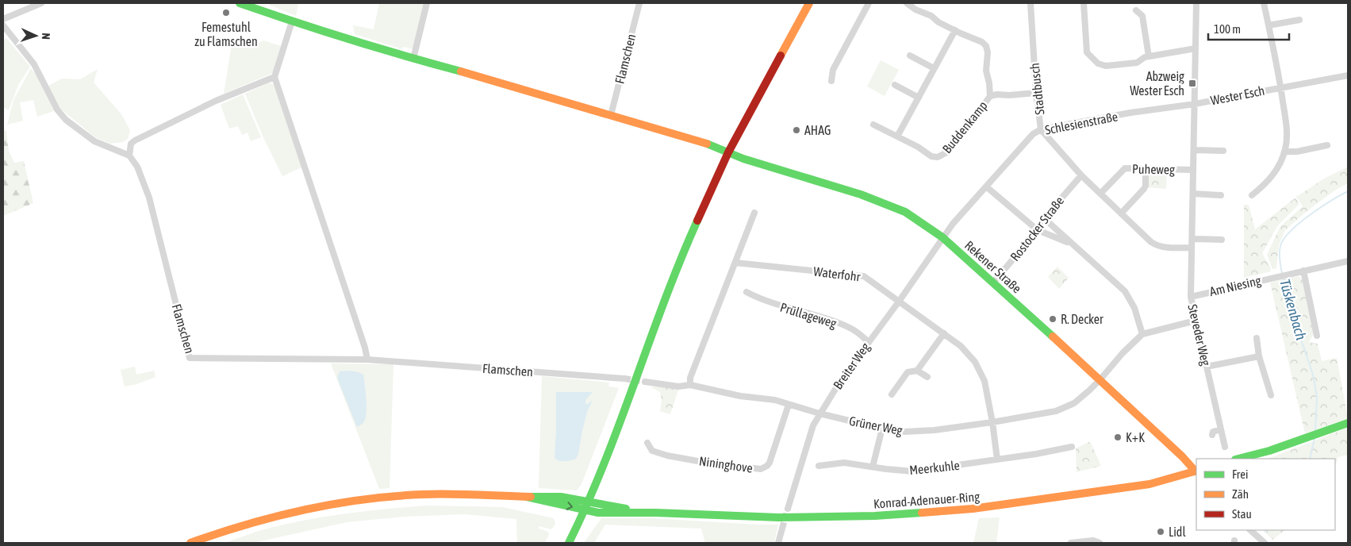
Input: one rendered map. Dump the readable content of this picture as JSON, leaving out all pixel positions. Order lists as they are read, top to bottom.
{
  "streets": {
    "main road": ["Rekener Straße", "Konrad-Adenauer-Ring"],
    "street": [
      "Flamschen",
      "Stadtbusch",
      "Wester Esch",
      "Schlesienstraße",
      "Buddenkamp",
      "Puheweg",
      "Rostocker Straße",
      "Waterfohr",
      "Am Niesing",
      "Prüllageweg",
      "Steveder Weg",
      "Breiter Weg",
      "Grüner Weg",
      "Nininghove",
      "Meerkuhle"
    ]
  },
  "crossings": [
    ["Flamschen", "Rekener Straße"],
    ["Stadtbusch", "Schlesienstraße"],
    ["Stadtbusch", "Buddenkamp"],
    ["Stadtbusch", "Puheweg"],
    ["Stadtbusch", "Rostocker Straße"],
    ["Stadtbusch", "Steveder Weg"],
    ["Wester Esch", "Schlesienstraße"],
    ["Wester Esch", "Steveder Weg"],
    ["Schlesienstraße", "Rekener Straße"],
    ["Schlesienstraße", "Steveder Weg"],
    ["Schlesienstraße", "Breiter Weg"],
    ["Puheweg", "Steveder Weg"],
    ["Rostocker Straße", "Rekener Straße"],
    ["Rekener Straße", "Breiter Weg"],
    ["Rekener Straße", "Grüner Weg"],
    ["Rekener Straße", "Konrad-Adenauer-Ring"],
    ["Waterfohr", "Breiter Weg"],
    ["Waterfohr", "Grüner Weg"],
    ["Am Niesing", "Steveder Weg"],
    ["Prüllageweg", "Breiter Weg"],
    ["Breiter Weg", "Grüner Weg"],
    ["Grüner Weg", "Nininghove"]
  ],
  "water": ["Tüskenbach"],
  "places": {
    "other": [
      "Femestuhl zu Flamschen",
      "AHAG",
      "R. Decker",
      "K+K",
      "Lidl"
    ],
    "transit": ["Abzweig Wester Esch"]
  },
  "legend": ["Frei", "Zäh", "Stau"],
  "scale_bar": "100 m",
  "north": "right"
}
